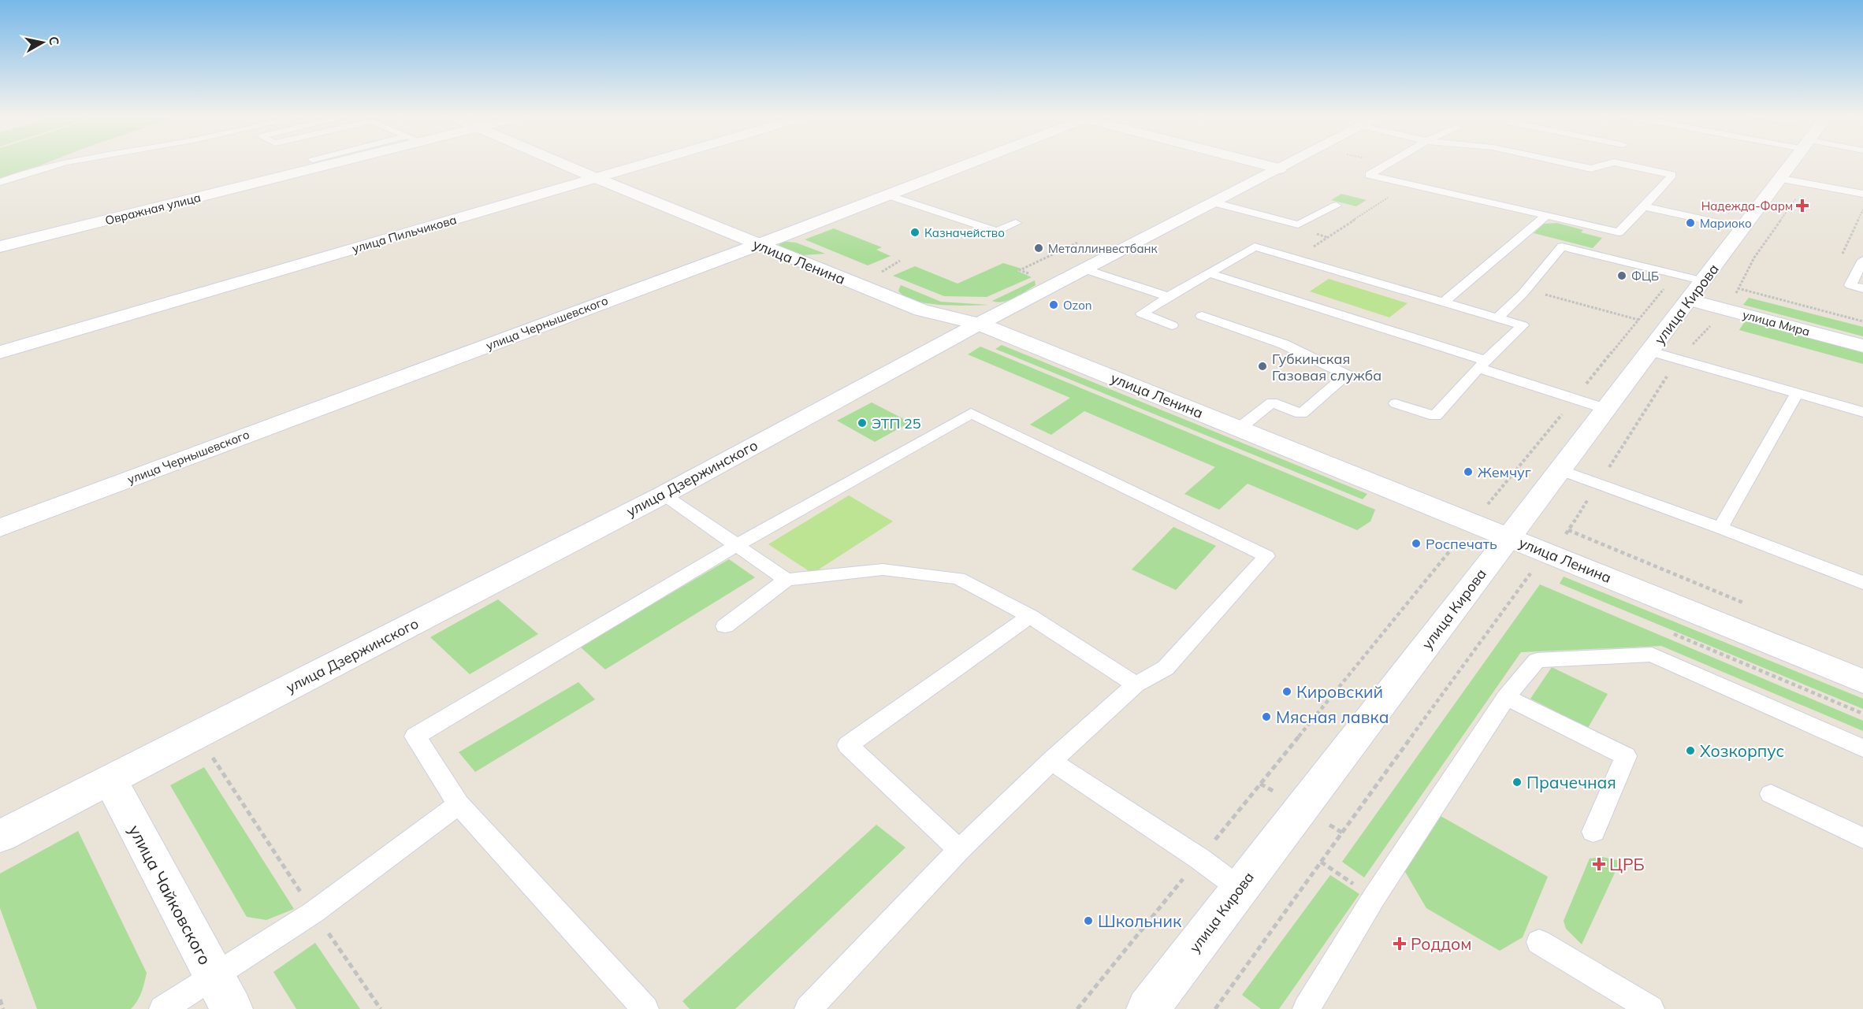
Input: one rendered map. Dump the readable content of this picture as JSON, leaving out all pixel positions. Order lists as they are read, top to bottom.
{
  "streets": {
    "street": [
      "Овражная улица",
      "улица Пильчикова",
      "улица Ленина",
      "улица Кирова",
      "улица Чернышевского",
      "улица Мира",
      "улица Дзержинского",
      "улица Чайковского"
    ]
  },
  "crossings": [
    ["улица Пильчикова", "улица Ленина"],
    ["улица Ленина", "улица Кирова"],
    ["улица Ленина", "улица Чернышевского"],
    ["улица Ленина", "улица Дзержинского"],
    ["улица Кирова", "улица Мира"],
    ["улица Дзержинского", "улица Чайковского"]
  ],
  "places": {
    "health": ["Надежда-Фарм", "ЦРБ", "Роддом"],
    "other": [
      "Мариоко",
      "Казначейство",
      "Металлинвестбанк",
      "ФЦБ",
      "Ozon",
      "Губкинская Газовая служба",
      "ЭТП 25",
      "Жемчуг",
      "Роспечать",
      "Кировский",
      "Мясная лавка",
      "Хозкорпус",
      "Прачечная",
      "Школьник"
    ]
  },
  "north": "right"
}
